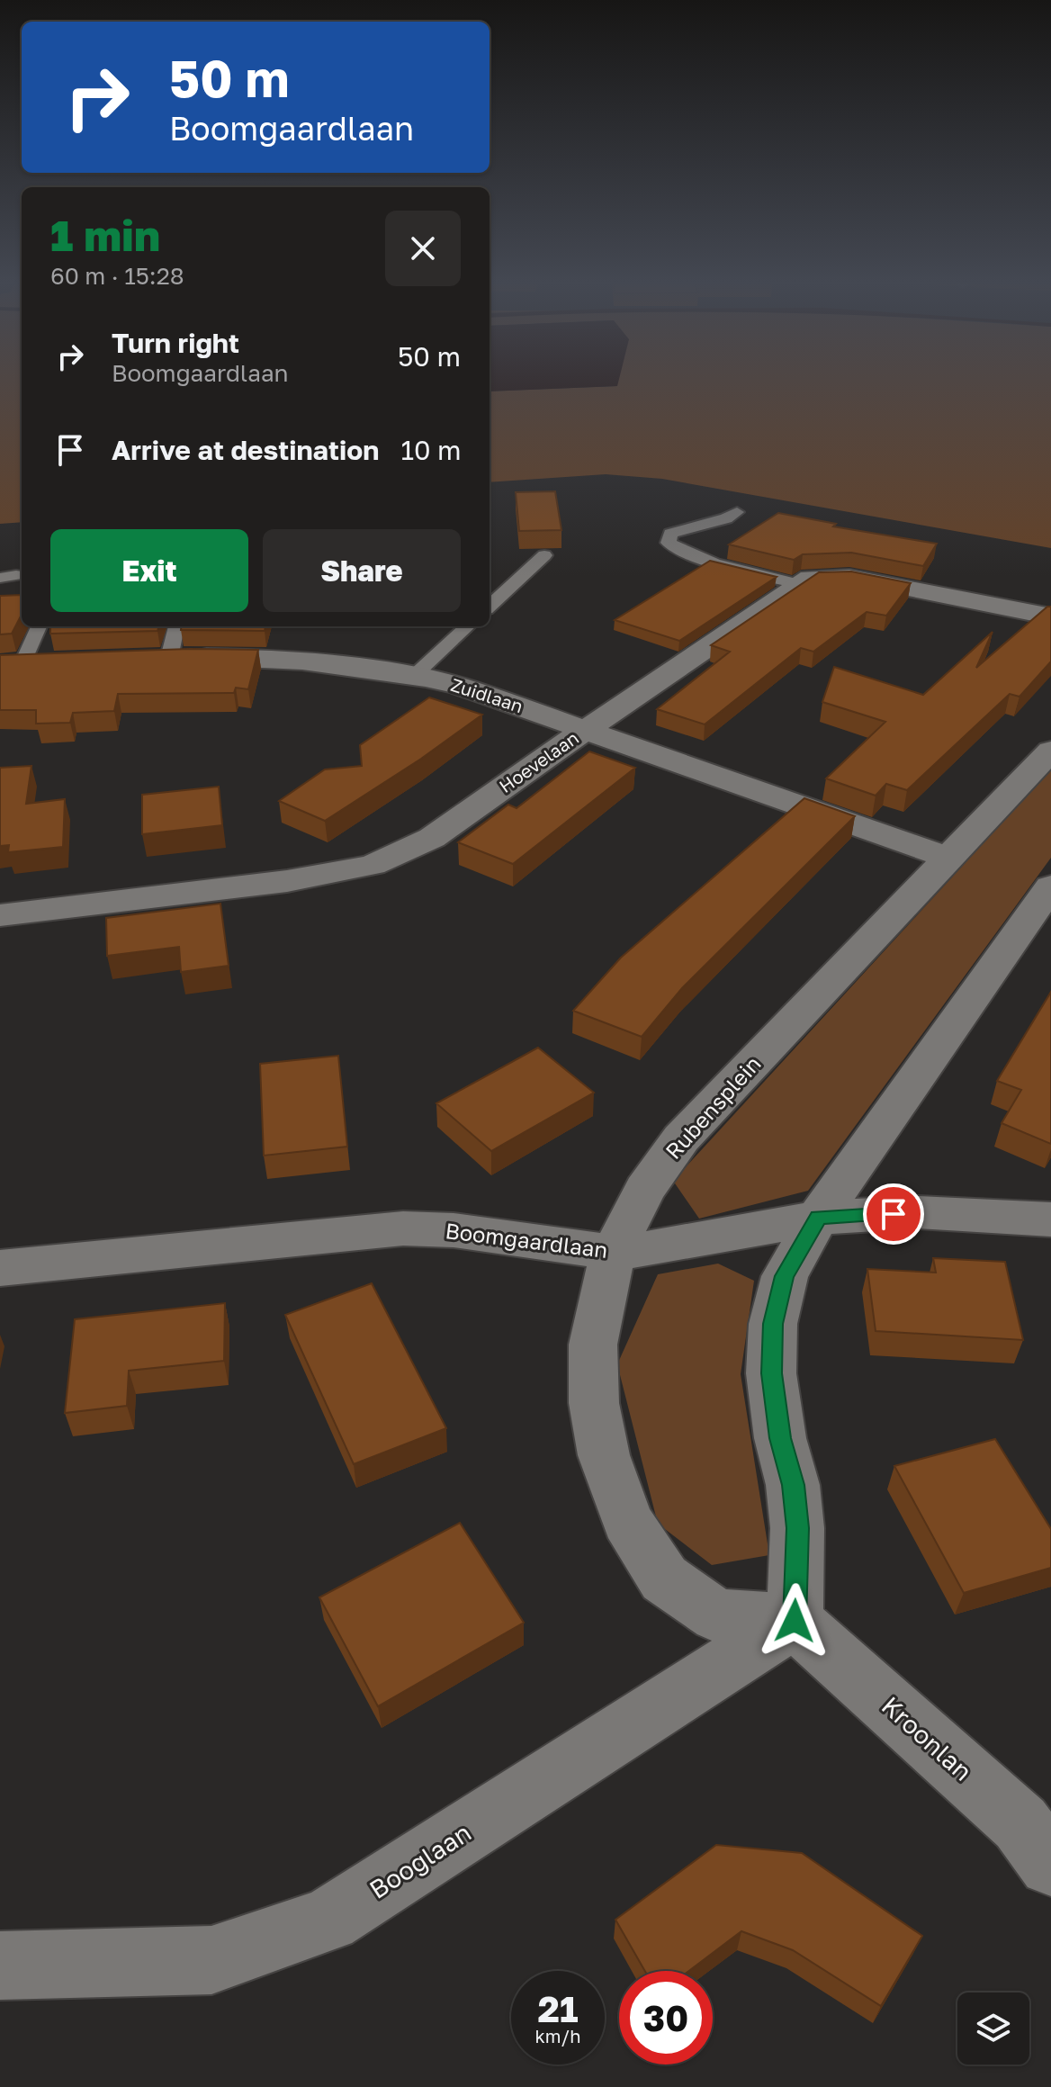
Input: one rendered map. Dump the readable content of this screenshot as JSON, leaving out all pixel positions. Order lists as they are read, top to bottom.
{
  "streets": {
    "street": [
      "Zuidlaan",
      "Hoevelaan",
      "Rubensplein",
      "Boomgaardlaan",
      "Kroonlan",
      "Booglaan"
    ]
  },
  "crossings": [
    ["Zuidlaan", "Hoevelaan"],
    ["Zuidlaan", "Rubensplein"],
    ["Rubensplein", "Boomgaardlaan"],
    ["Rubensplein", "Kroonlan"],
    ["Rubensplein", "Booglaan"],
    ["Kroonlan", "Booglaan"]
  ],
  "page": {
    "turn": ["50 m", "Boomgaardlaan"],
    "heading": ["1 min", "60 m · 15:28"],
    "list": [
      {
        "name": "Turn right",
        "note": "Boomgaardlaan",
        "value": "50 m"
      },
      {
        "name": "Arrive at destination",
        "value": "10 m"
      }
    ],
    "buttons": ["Exit", "Share"],
    "speed": "21 km/h",
    "limit": "30"
  }
}
